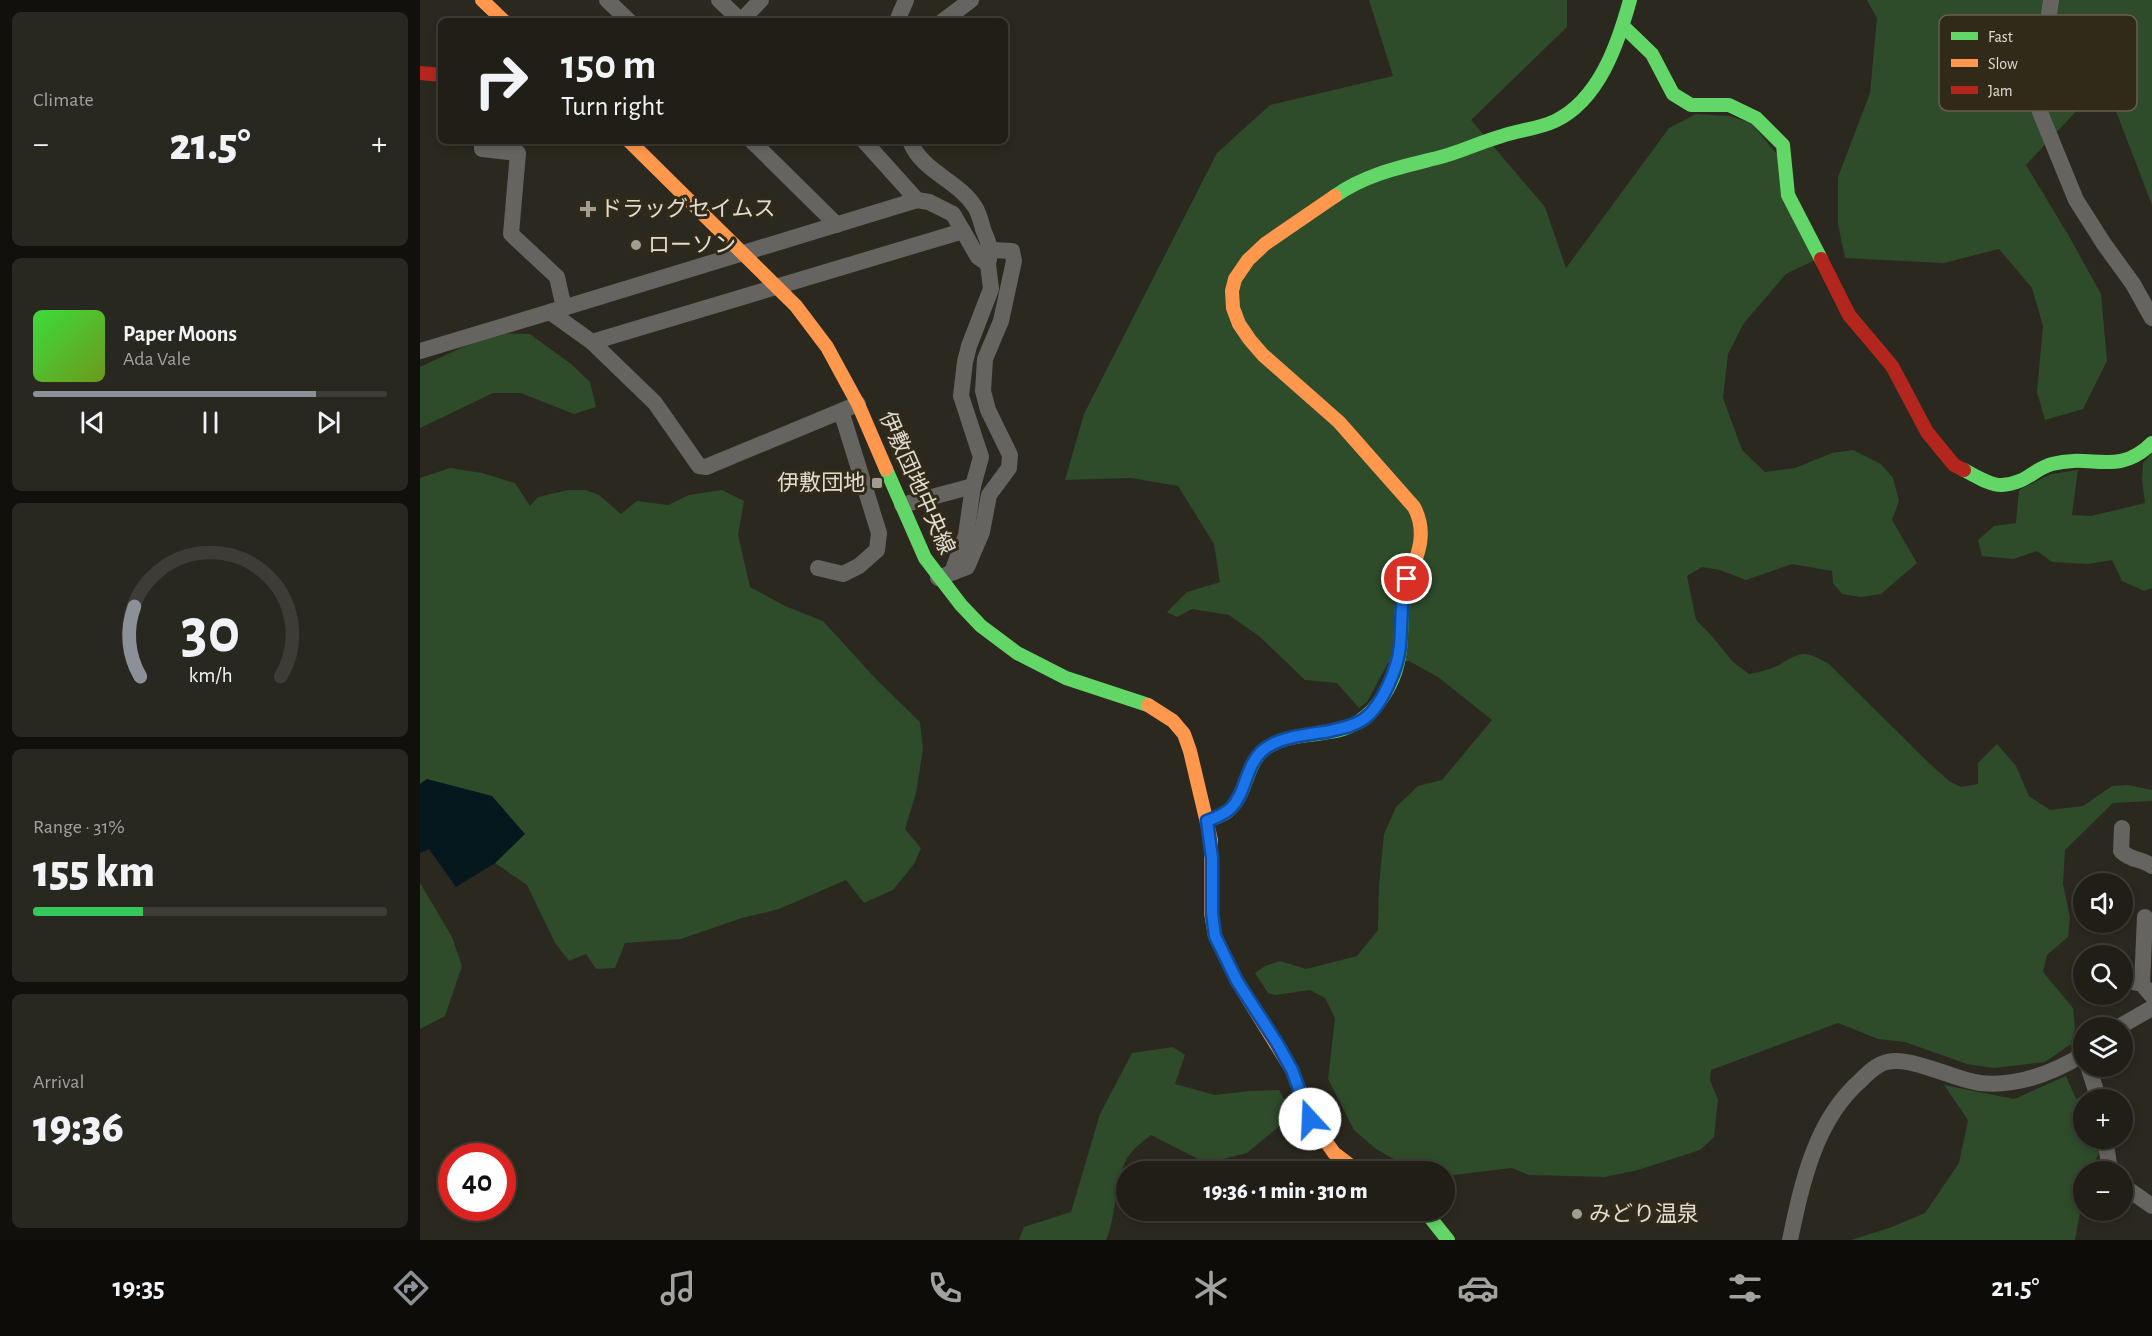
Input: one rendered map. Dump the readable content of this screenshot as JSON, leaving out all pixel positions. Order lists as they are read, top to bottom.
{
  "streets": {
    "street": ["伊敷団地中央線"]
  },
  "places": {
    "health": ["ドラッグセイムス"],
    "other": ["ローソン", "みどり温泉"],
    "transit": ["伊敷団地"]
  },
  "legend": ["Fast", "Slow", "Jam"],
  "page": {
    "tile": [
      "Climate",
      ["Range · 31%", "155 km"],
      ["Arrival", "19:36"]
    ],
    "turn": ["150 m", "Turn right"],
    "heat": ["−", "21.5°", "+"],
    "song": ["Paper Moons", "Ada Vale"],
    "map_buttons": ["+", "−"],
    "limit": "40",
    "trip": "19:36 · 1 min · 310 m",
    "tabs": ["19:35", "21.5°"],
    "gauge": ["30", "km/h"]
  }
}
